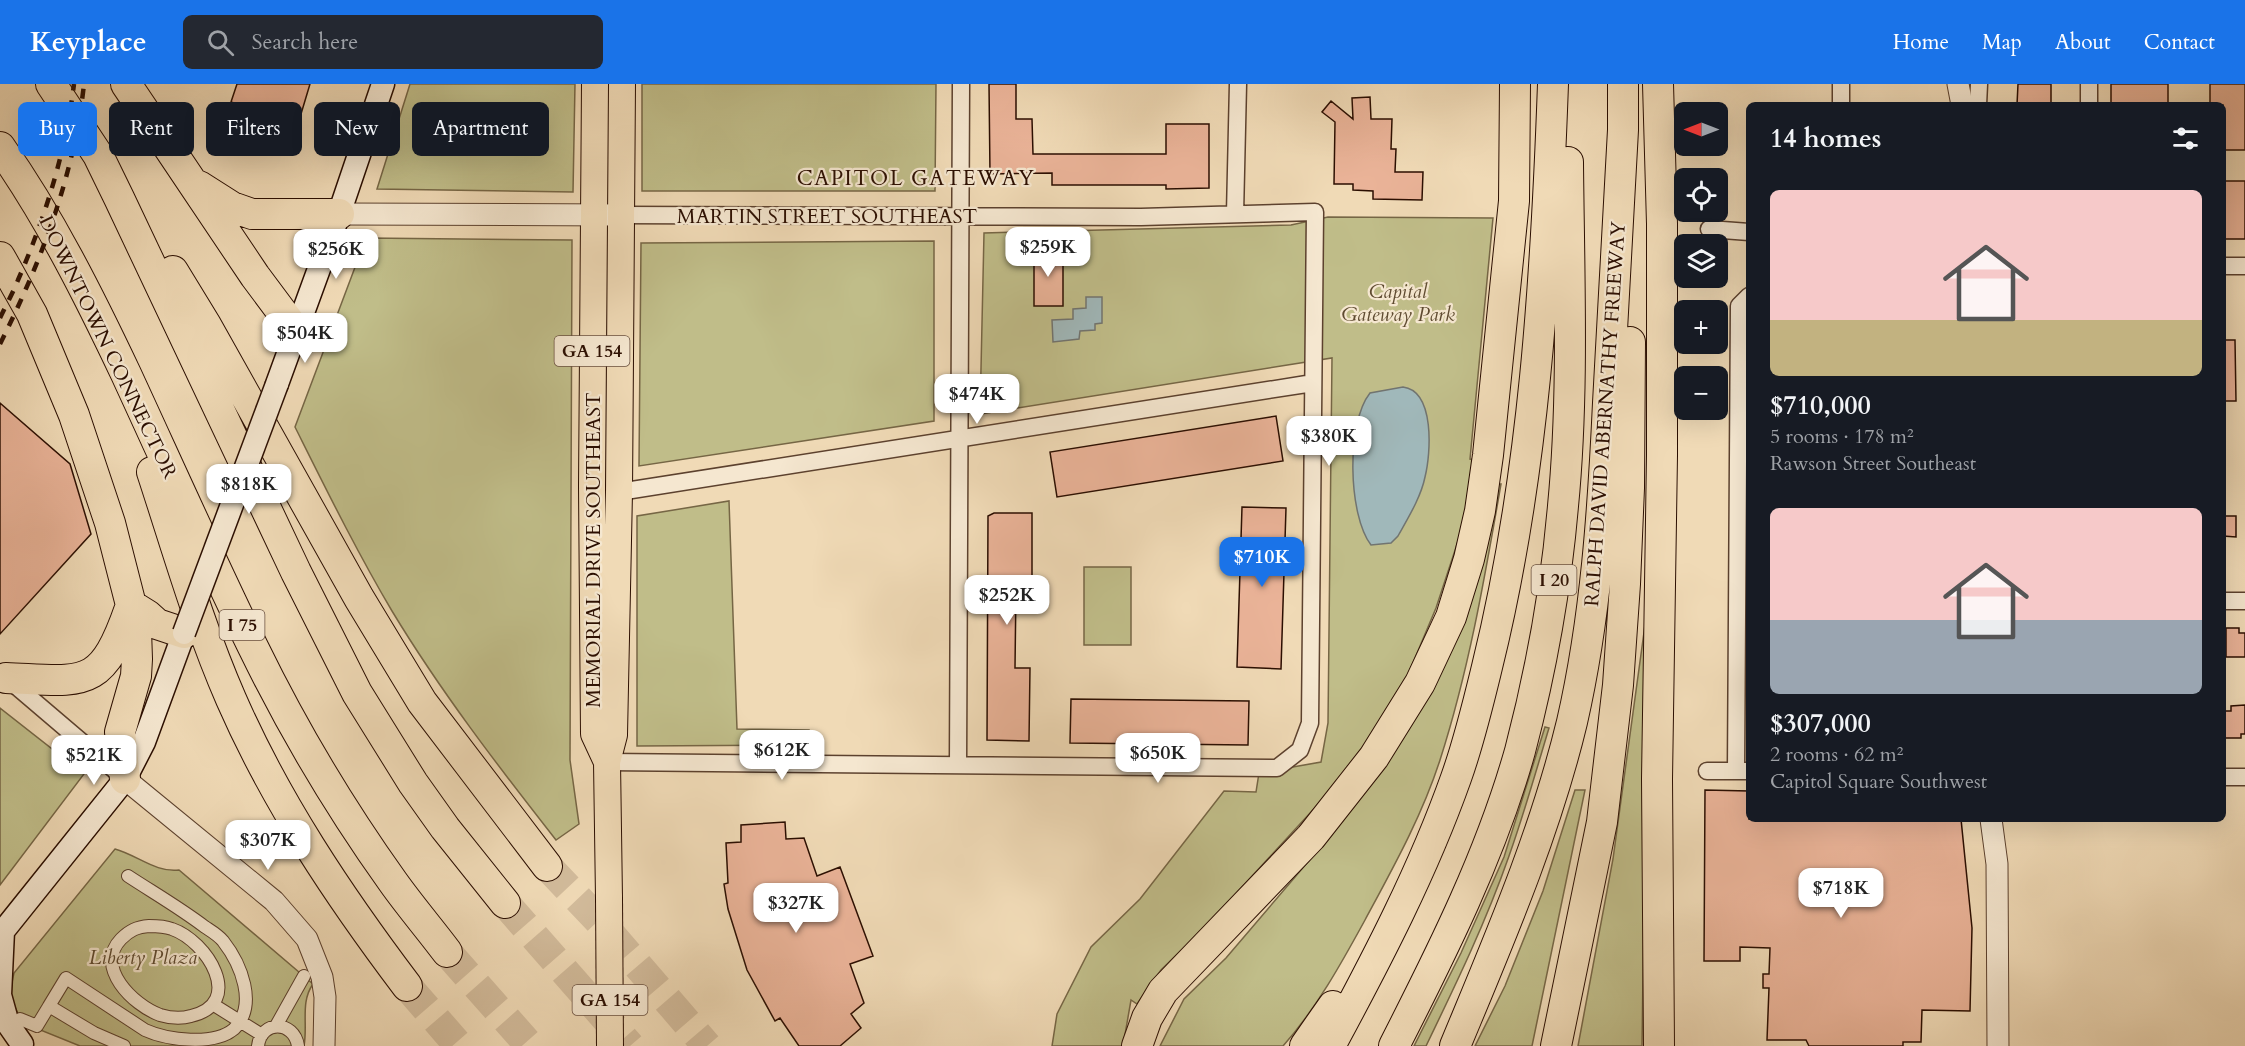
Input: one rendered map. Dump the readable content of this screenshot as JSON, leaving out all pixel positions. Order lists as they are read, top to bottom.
{
  "streets": {
    "highway": [
      "DOWNTOWN CONNECTOR",
      "RALPH DAVID ABERNATHY FREEWAY",
      "I 20",
      "I 75"
    ],
    "main road": ["GA 154", "MEMORIAL DRIVE SOUTHEAST"],
    "street": ["MARTIN STREET SOUTHEAST"]
  },
  "crossings": [
    ["MARTIN STREET SOUTHEAST", "MEMORIAL DRIVE SOUTHEAST"]
  ],
  "districts": ["CAPITOL GATEWAY"],
  "parks": ["Capital Gateway Park", "Liberty Plaza"],
  "north": "left",
  "page": {
    "header": "Keyplace",
    "search": "Search here",
    "nav": [
      "Home",
      "Map",
      "About",
      "Contact"
    ],
    "map_buttons": ["+", "−"],
    "chip": [
      "Buy",
      "Rent",
      "Filters",
      "New",
      "Apartment"
    ],
    "heading": "14 homes",
    "list": [
      {
        "name": "$710,000",
        "note": "5 rooms · 178 m² · Rawson Street Southeast"
      },
      {
        "name": "$307,000",
        "note": "2 rooms · 62 m² · Capitol Square Southwest"
      }
    ],
    "price": [
      "$259K",
      "$256K",
      "$504K",
      "$474K",
      "$380K",
      "$818K",
      "$710K",
      "$252K",
      "$612K",
      "$650K",
      "$521K",
      "$307K",
      "$718K",
      "$327K"
    ]
  }
}
